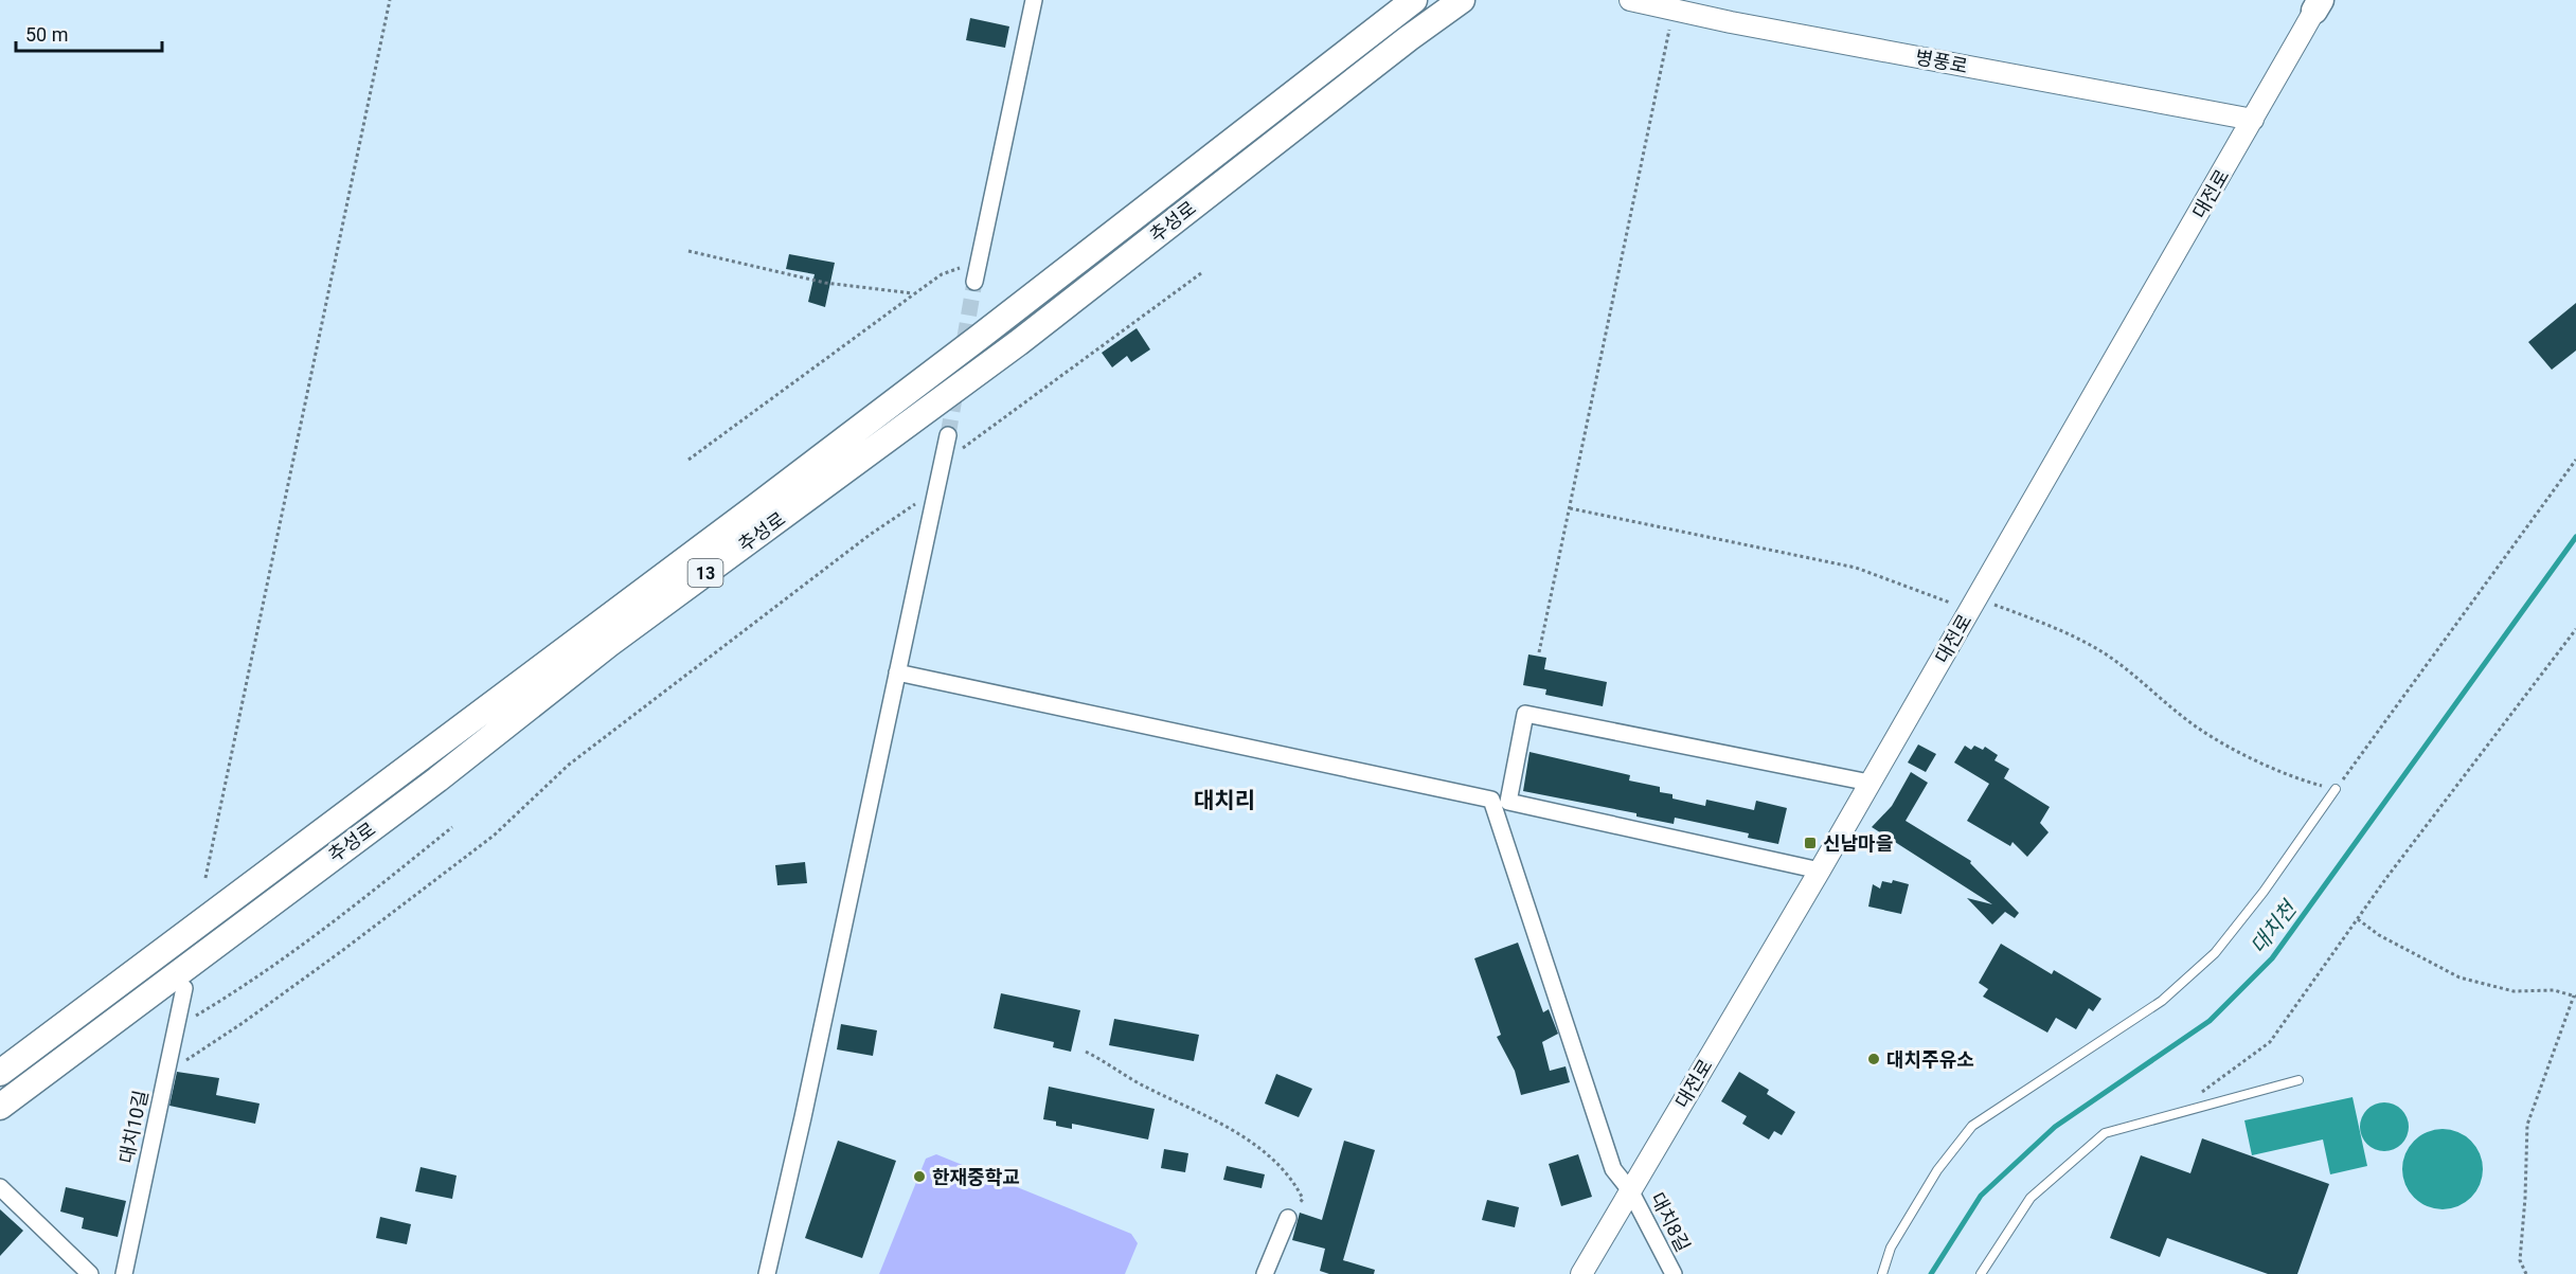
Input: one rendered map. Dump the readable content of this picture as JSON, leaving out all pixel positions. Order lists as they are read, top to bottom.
{
  "streets": {
    "main road": ["추성로", "13"],
    "street": [
      "병풍로",
      "대전로",
      "대치10길",
      "대치8길"
    ]
  },
  "crossings": [
    ["병풍로", "대전로"],
    ["대전로", "대치8길"]
  ],
  "districts": ["대치리"],
  "water": ["대치천"],
  "places": {
    "transit": ["신남마을"],
    "other": ["대치주유소", "한재중학교"]
  },
  "scale_bar": "50 m"
}
